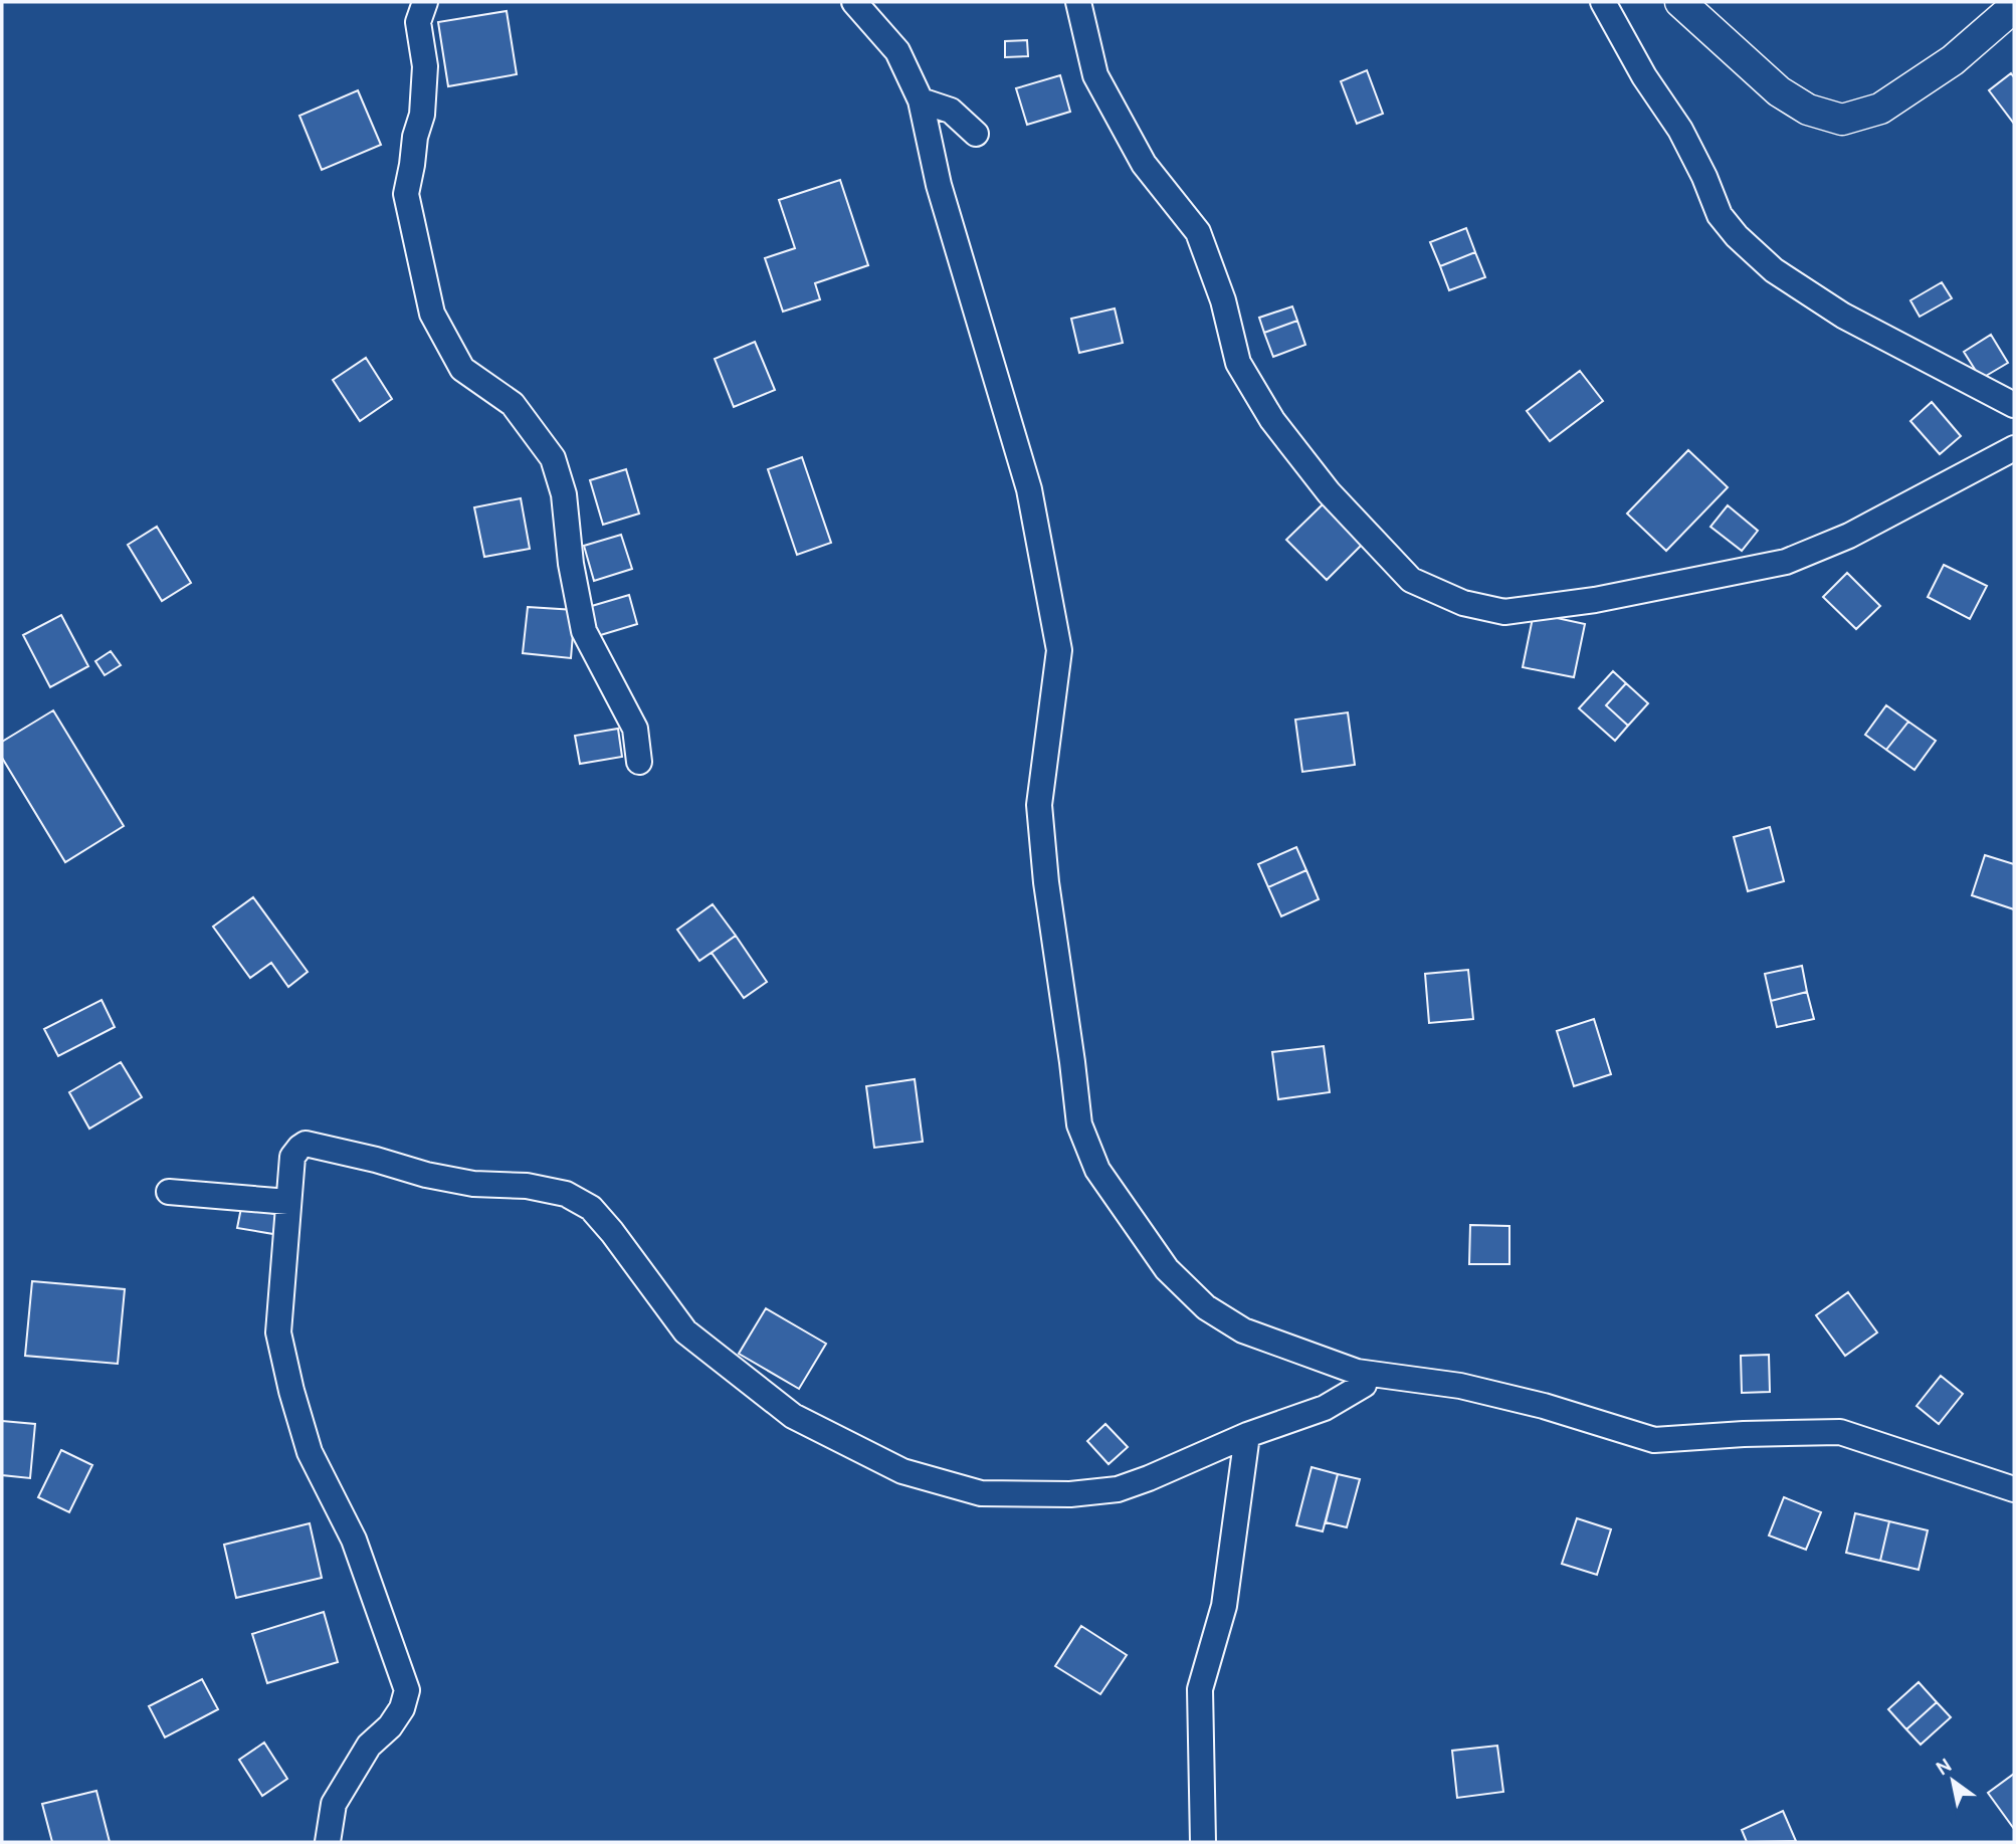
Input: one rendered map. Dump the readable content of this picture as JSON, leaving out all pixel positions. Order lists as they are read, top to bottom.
{
  "north": "top left"
}
